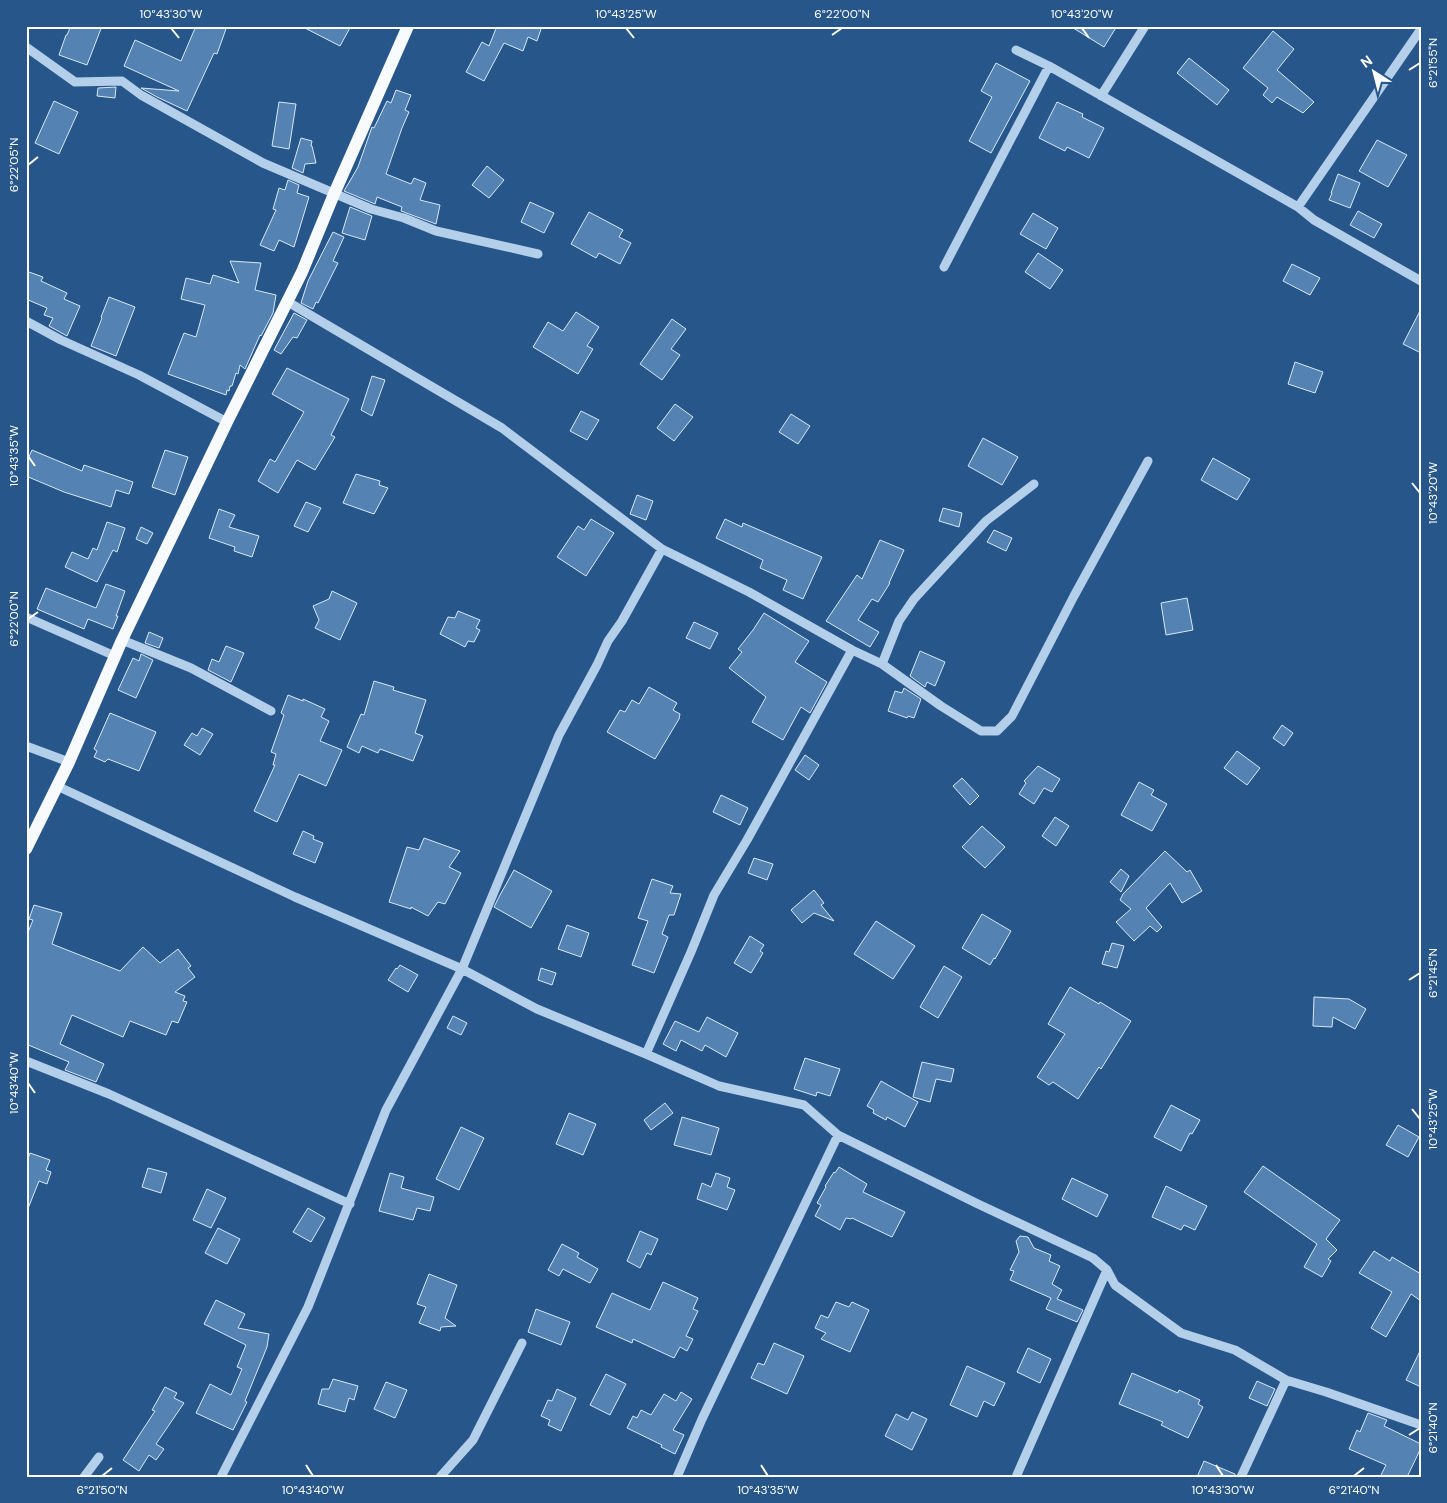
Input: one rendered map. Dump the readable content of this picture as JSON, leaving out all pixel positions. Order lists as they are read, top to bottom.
{
  "north": "top left",
  "coordinates": [
    "10°43'30\"W",
    "10°43'25\"W",
    "6°22'00\"N",
    "10°43'20\"W",
    "6°21'55\"N",
    "6°22'05\"N",
    "10°43'35\"W",
    "6°21'45\"N",
    "10°43'40\"W",
    "6°21'40\"N",
    "6°21'50\"N"
  ]
}
